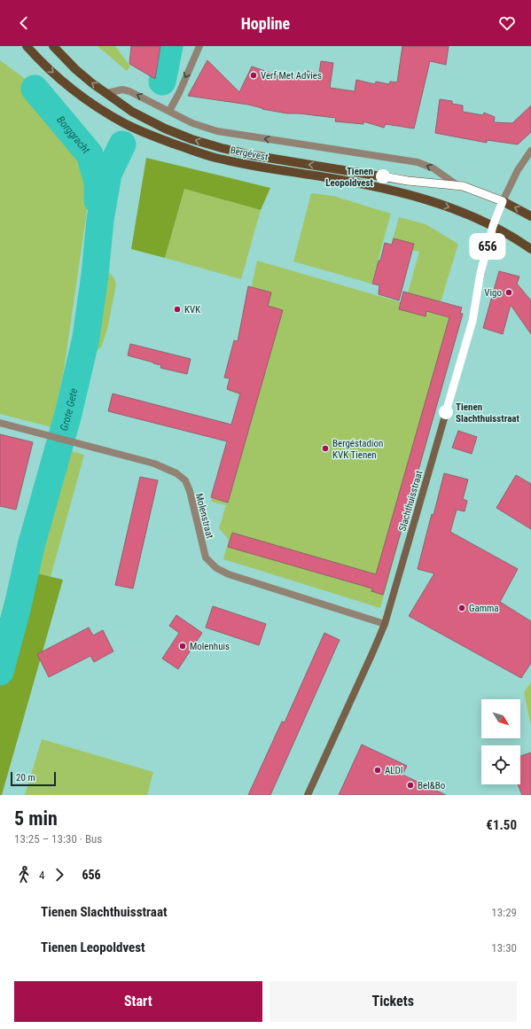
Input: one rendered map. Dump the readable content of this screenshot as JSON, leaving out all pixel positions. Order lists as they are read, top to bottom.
{
  "streets": {
    "main road": ["Bergévest"],
    "street": ["Slachthuisstraat", "Molenstraat"]
  },
  "crossings": [
    ["Bergévest", "Slachthuisstraat"],
    ["Slachthuisstraat", "Molenstraat"]
  ],
  "water": ["Borggracht", "Grote Gete"],
  "places": [
    "Verf Met Advies",
    "Tienen Leopoldvest",
    "Vigo",
    "KVK",
    "Tienen Slachthuisstraat",
    "Bergéstadion KVK Tienen",
    "Gamma",
    "Molenhuis",
    "ALDI",
    "Bel&Bo"
  ],
  "lines": ["bus line 656"],
  "scale_bar": "20 m",
  "north": "bottom right",
  "page": {
    "header": "Hopline",
    "on_map": "656",
    "scale": "20 m",
    "heading": ["5 min", "13:25 – 13:30 · Bus", "€1.50"],
    "legs": ["4", "656"],
    "list": [
      {
        "name": "Tienen Slachthuisstraat",
        "value": "13:29"
      },
      {
        "name": "Tienen Leopoldvest",
        "value": "13:30"
      }
    ],
    "buttons": ["Start", "Tickets"]
  }
}
